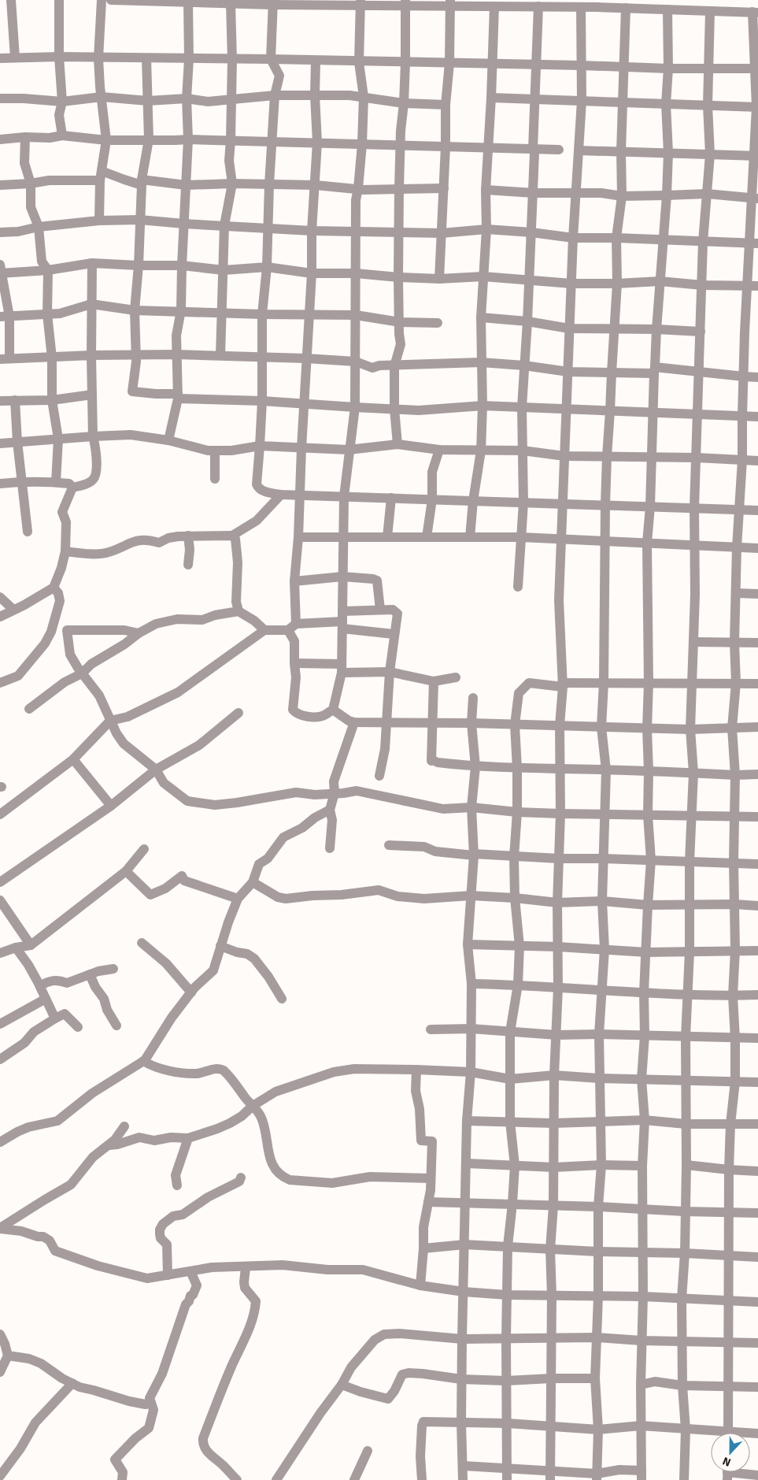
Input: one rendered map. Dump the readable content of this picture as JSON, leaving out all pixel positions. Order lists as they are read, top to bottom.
{
  "north": "bottom"
}
